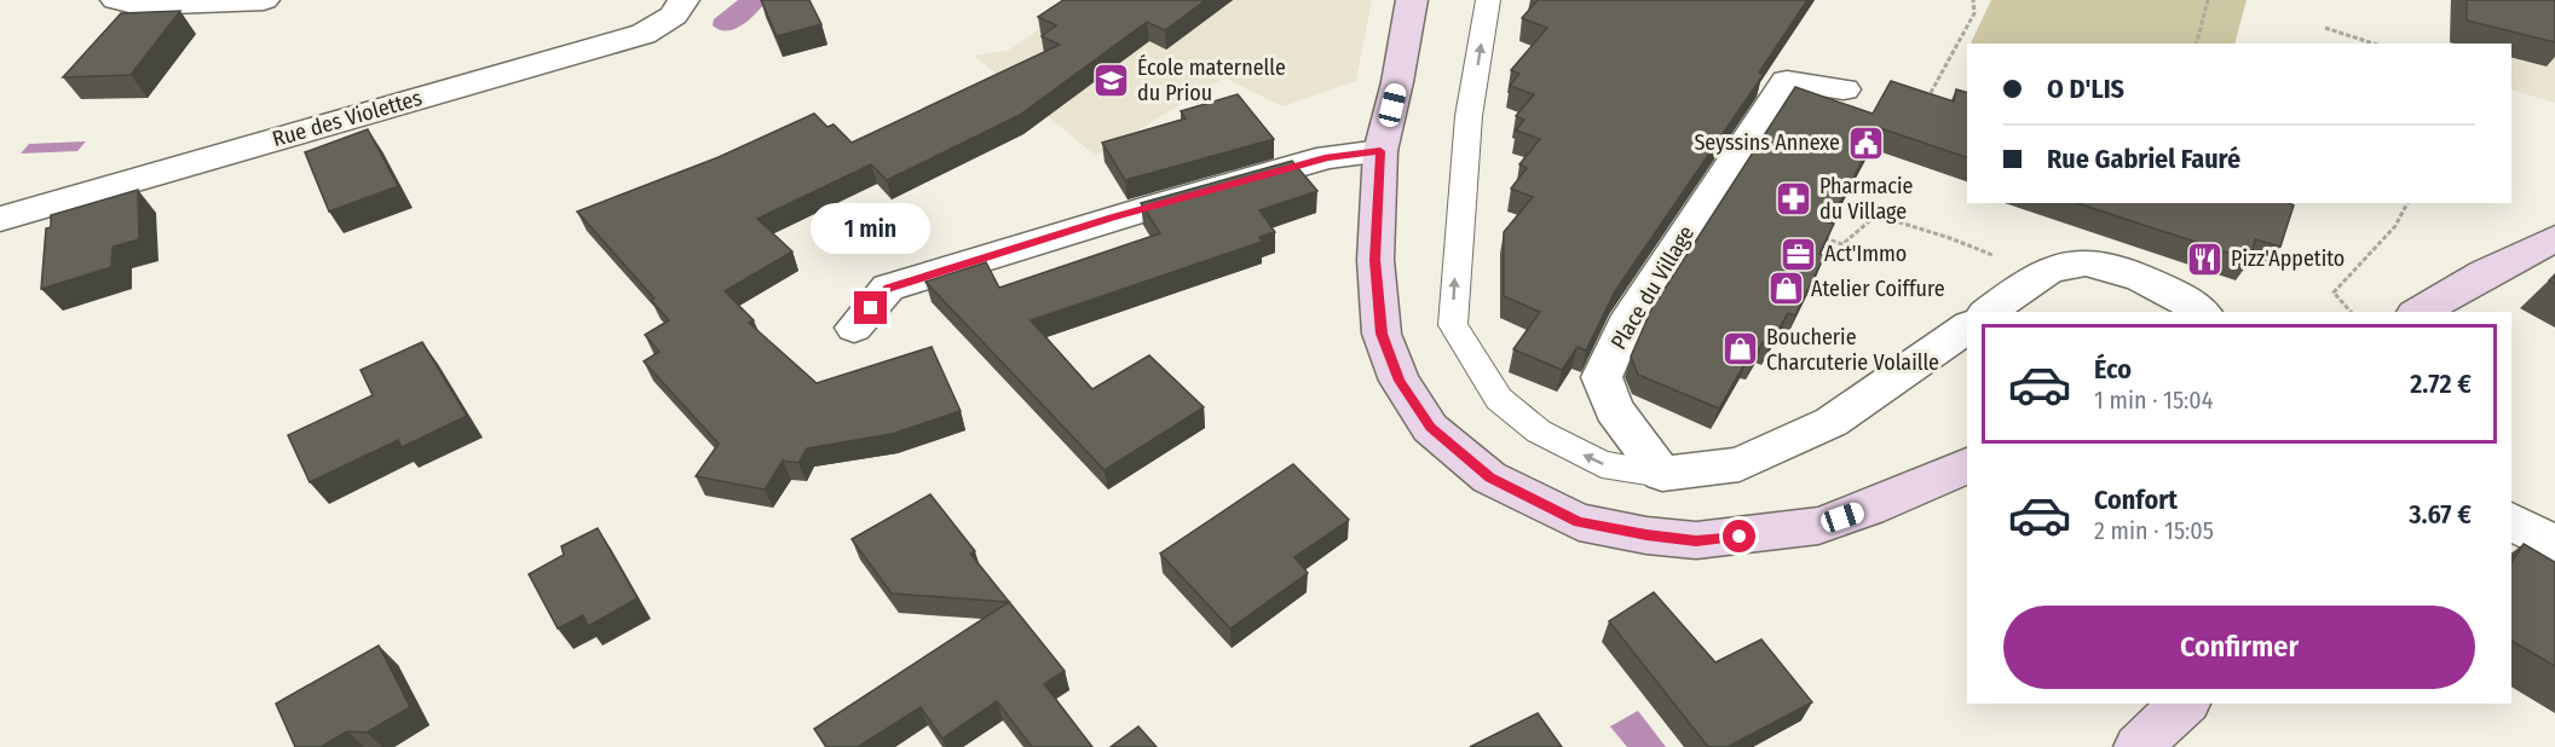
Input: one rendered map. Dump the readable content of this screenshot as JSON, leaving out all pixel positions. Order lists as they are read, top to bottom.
{
  "streets": {
    "street": ["Rue des Violettes", "Place du Village"]
  },
  "places": {
    "school or university": ["École maternelle du Priou"],
    "public building": ["Seyssins Annexe"],
    "pharmacy": ["Pharmacie du Village"],
    "office": ["Act'Immo"],
    "restaurant": ["Pizz'Appetito"],
    "shop": ["Atelier Coiffure", "Boucherie Charcuterie Volaille"]
  },
  "page": {
    "banner": ["O D'LIS", "Rue Gabriel Fauré"],
    "bubble": "1 min",
    "list": [
      {
        "name": "Éco",
        "note": "1 min · 15:04",
        "value": "2.72 €"
      },
      {
        "name": "Confort",
        "note": "2 min · 15:05",
        "value": "3.67 €"
      }
    ],
    "buttons": "Confirmer"
  }
}
